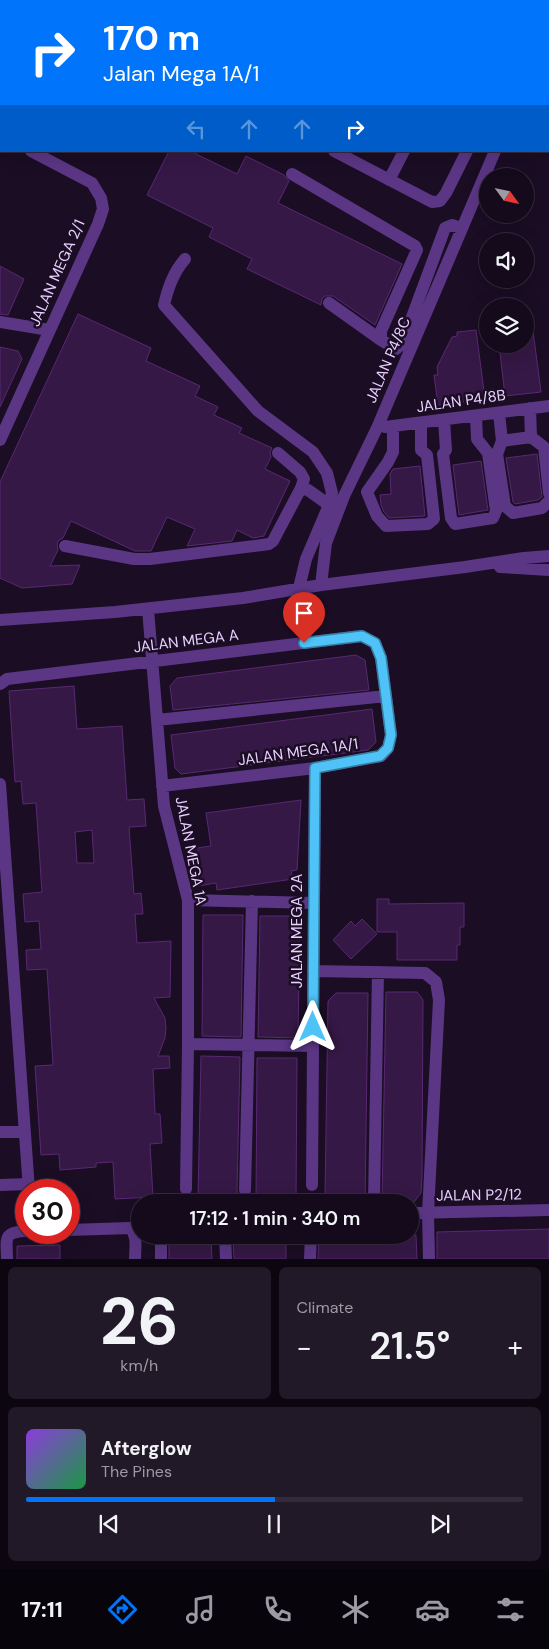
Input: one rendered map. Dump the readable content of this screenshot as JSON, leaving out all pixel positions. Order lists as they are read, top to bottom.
{
  "streets": {
    "street": [
      "JALAN MEGA 2/1",
      "JALAN P4/8C",
      "JALAN P4/8B",
      "JALAN MEGA A",
      "JALAN MEGA 1A/1",
      "JALAN MEGA 1A",
      "JALAN MEGA 2A",
      "JALAN P2/12"
    ]
  },
  "crossings": [
    ["JALAN P4/8C", "JALAN P4/8B"],
    ["JALAN MEGA A", "JALAN MEGA 1A/1"],
    ["JALAN MEGA A", "JALAN MEGA 1A"],
    ["JALAN MEGA 1A/1", "JALAN MEGA 1A"],
    ["JALAN MEGA 1A/1", "JALAN MEGA 2A"]
  ],
  "north": "bottom right",
  "page": {
    "turn": ["170 m", "Jalan Mega 1A/1"],
    "limit": "30",
    "trip": "17:12 · 1 min · 340 m",
    "tile": [
      ["26", "km/h"],
      "Climate"
    ],
    "heat": ["−", "21.5°", "+"],
    "song": ["Afterglow", "The Pines"],
    "tabs": "17:11"
  }
}
